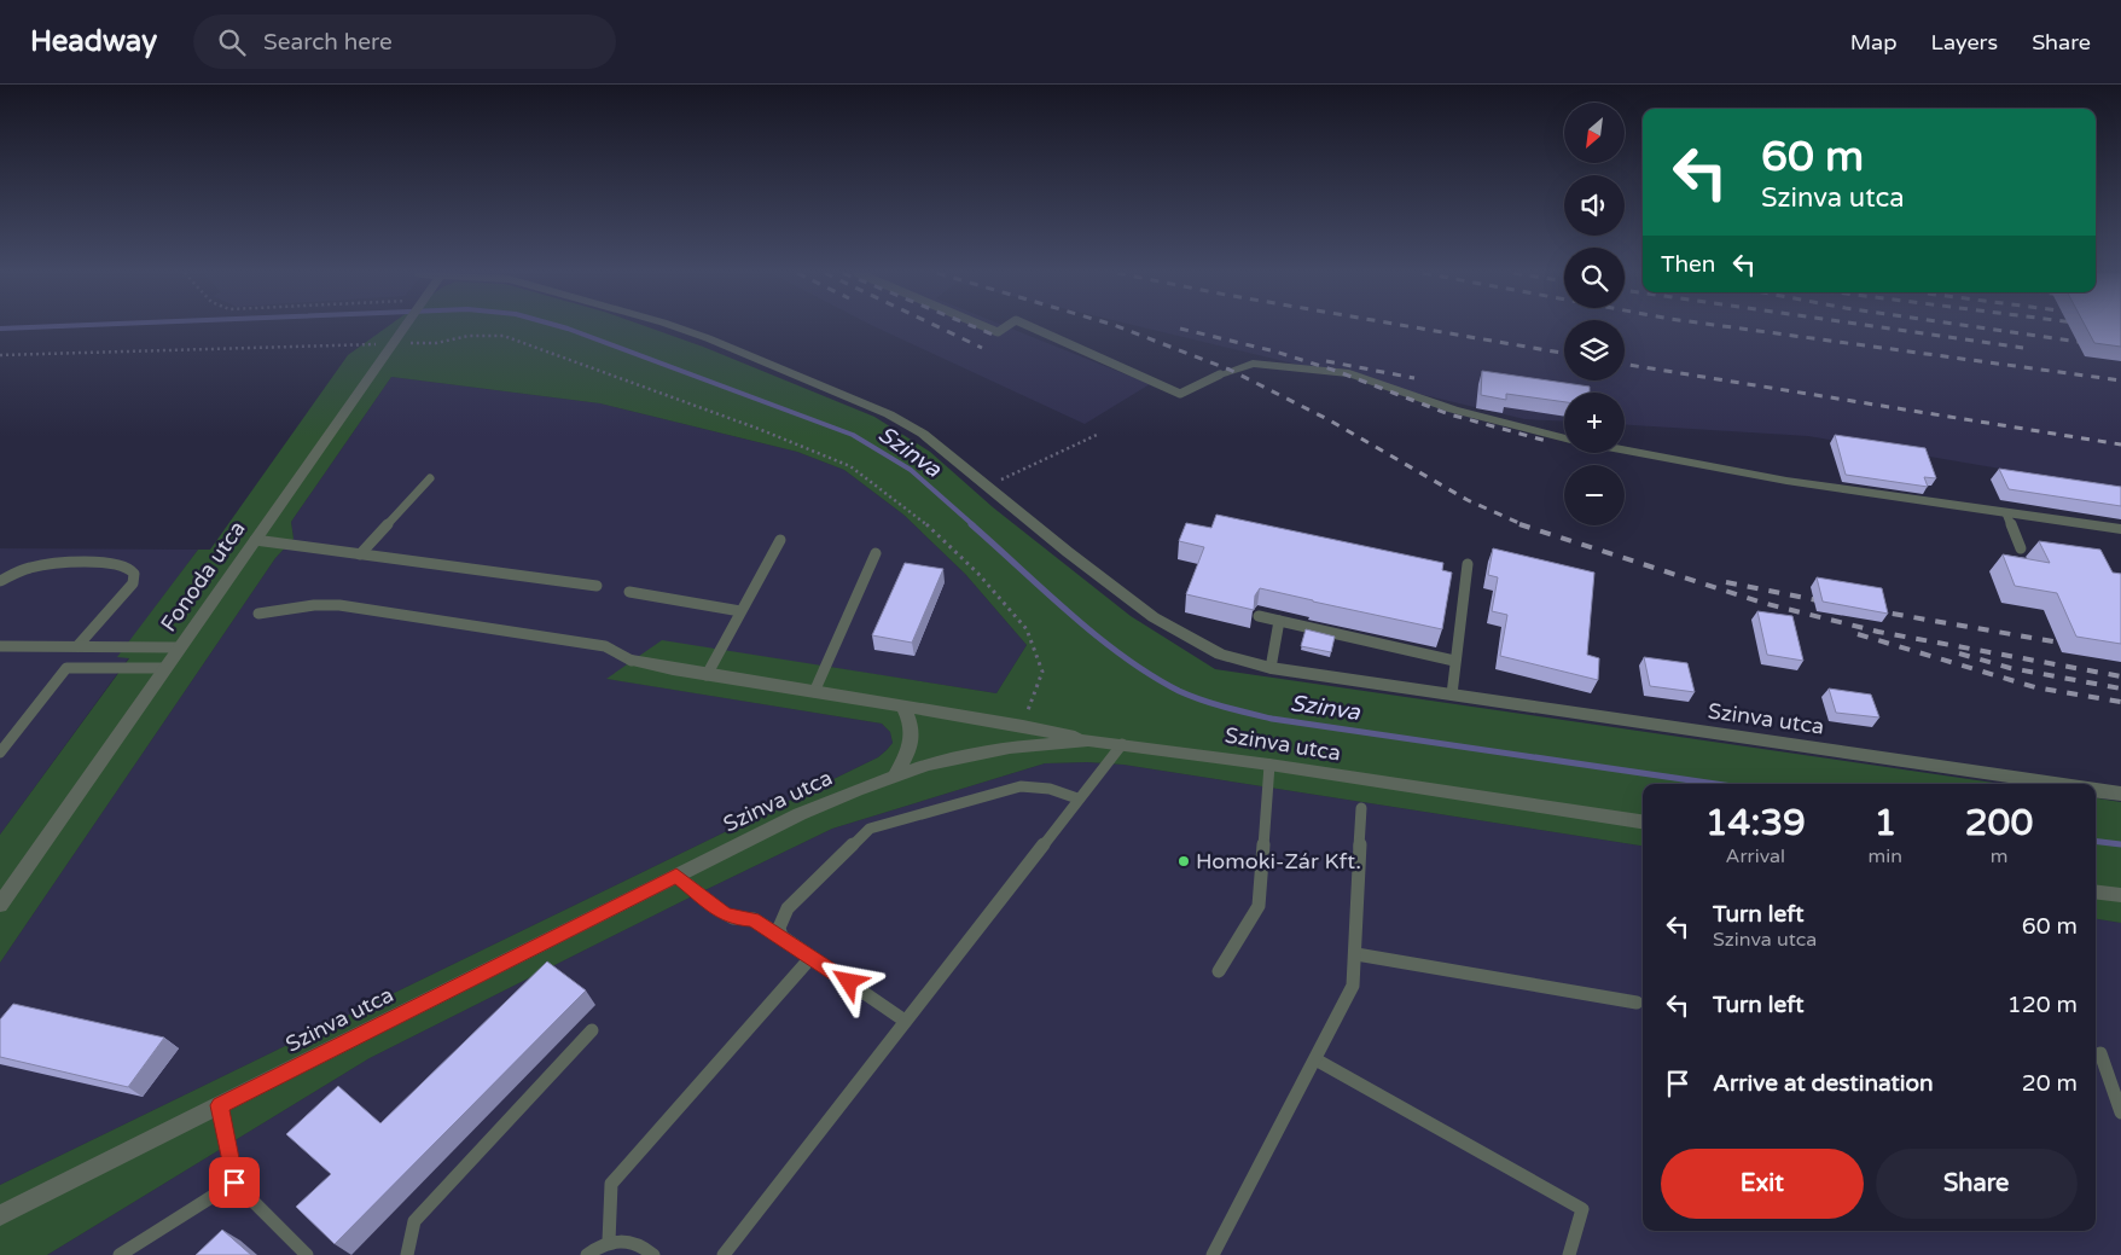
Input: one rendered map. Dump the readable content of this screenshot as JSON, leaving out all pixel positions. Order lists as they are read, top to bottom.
{
  "streets": {
    "street": ["Fonoda utca", "Szinva utca"]
  },
  "water": ["Szinva"],
  "places": ["Homoki-Zár Kft."],
  "north": "bottom left",
  "page": {
    "header": "Headway",
    "search": "Search here",
    "nav": ["Map", "Layers", "Share"],
    "map_buttons": ["+", "−"],
    "turn": ["60 m", "Szinva utca"],
    "then": "Then",
    "eta": [
      "14:39",
      "Arrival",
      "1",
      "min",
      "200",
      "m"
    ],
    "list": [
      {
        "name": "Turn left",
        "note": "Szinva utca",
        "value": "60 m"
      },
      {
        "name": "Turn left",
        "value": "120 m"
      },
      {
        "name": "Arrive at destination",
        "value": "20 m"
      }
    ],
    "buttons": ["Exit", "Share"]
  }
}
